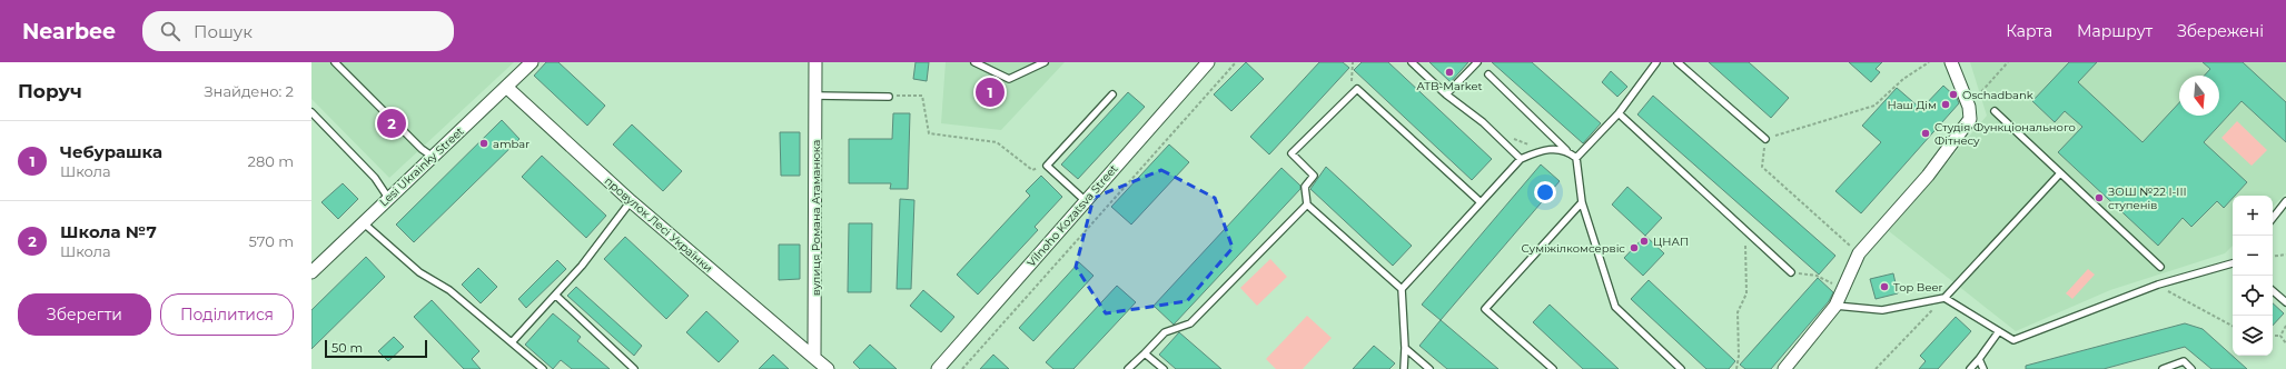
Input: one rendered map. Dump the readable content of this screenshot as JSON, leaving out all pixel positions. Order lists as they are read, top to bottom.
{
  "streets": {
    "street": [
      "Lesi Ukrainky Street",
      "Vilnoho Kozatsva Street",
      "вулиця Романа Атаманюка",
      "провулок Лесі Українки"
    ]
  },
  "crossings": [
    ["Lesi Ukrainky Street", "провулок Лесі Українки"],
    ["вулиця Романа Атаманюка", "провулок Лесі Українки"]
  ],
  "places": [
    "ATB-Market",
    "Oschadbank",
    "Наш Дім",
    "Студія Функціонального Фітнесу",
    "ambar",
    "ЗОШ №22 І-ІІІ ступенів",
    "ЦНАП",
    "Суміжілкомсервіс",
    "Top Beer"
  ],
  "scale_bar": "50 m",
  "north": "bottom",
  "page": {
    "header": "Nearbee",
    "search": "Пошук",
    "nav": ["Карта", "Маршрут", "Збережені"],
    "heading": ["Поруч", "Знайдено: 2"],
    "pins": ["1", "2"],
    "list": [
      {
        "mark": "1",
        "name": "Чебурашка",
        "note": "Школа",
        "value": "280 m"
      },
      {
        "mark": "2",
        "name": "Школа №7",
        "note": "Школа",
        "value": "570 m"
      }
    ],
    "map_buttons": ["+", "−"],
    "buttons": ["Зберегти", "Поділитися"],
    "scale": "50 m"
  }
}
